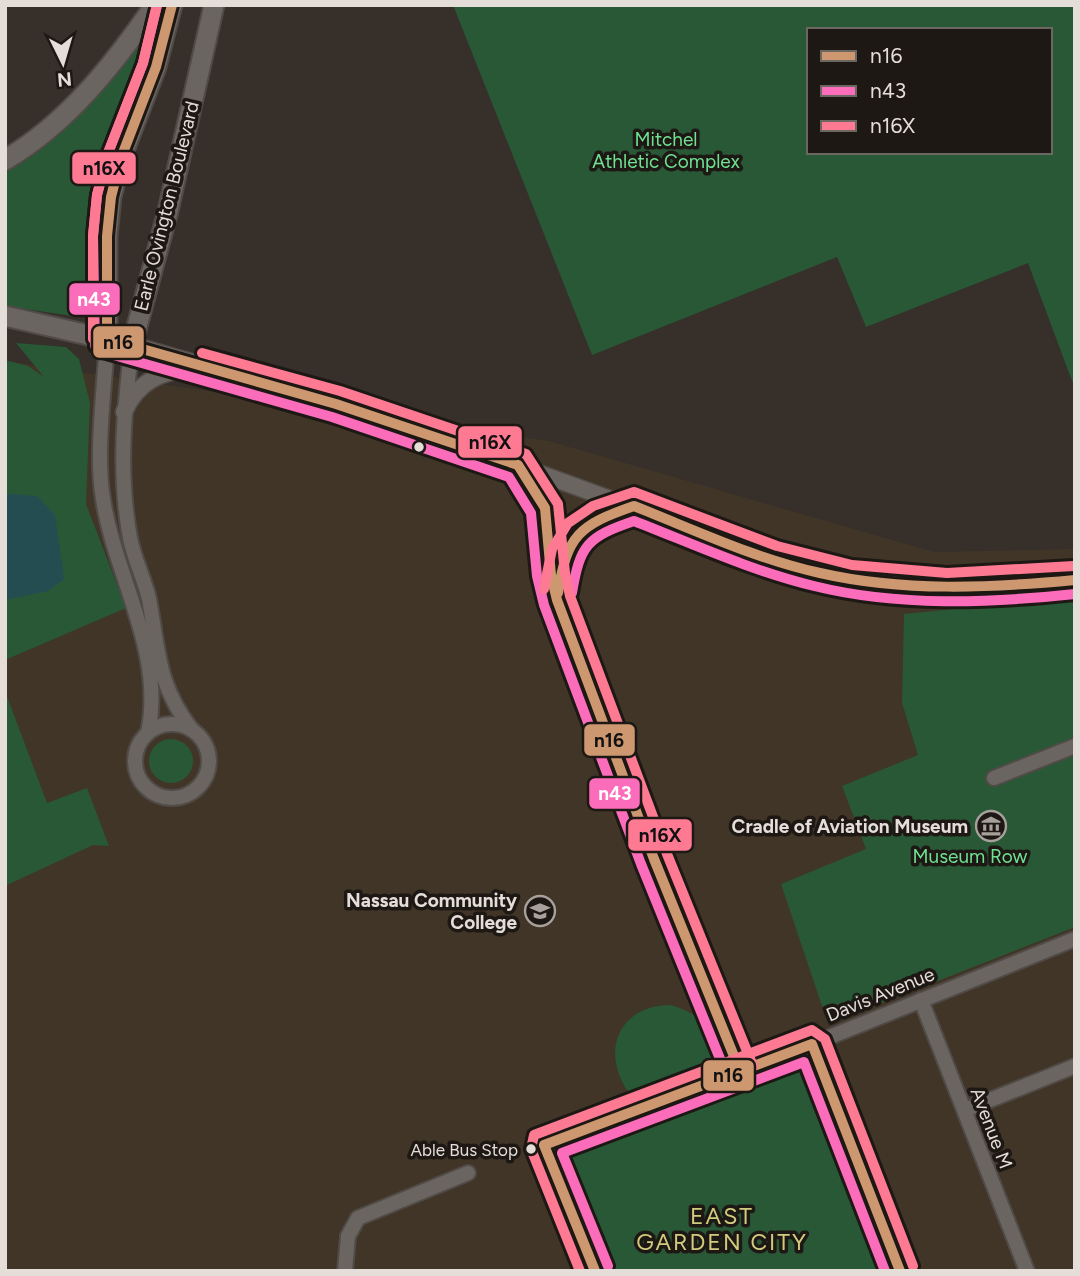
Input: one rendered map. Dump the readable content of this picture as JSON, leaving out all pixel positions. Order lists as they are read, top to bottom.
{
  "streets": {
    "main road": ["Earle Ovington Boulevard"],
    "street": ["Davis Avenue", "Avenue M"]
  },
  "crossings": [
    ["Davis Avenue", "Avenue M"]
  ],
  "districts": ["EAST GARDEN CITY"],
  "parks": ["Mitchel Athletic Complex", "Museum Row"],
  "places": {
    "museum": ["Cradle of Aviation Museum"],
    "school or university": ["Nassau Community College"],
    "other": ["Able Bus Stop"]
  },
  "lines": ["transit line n16", "transit line n43", "transit line n16X"],
  "legend": ["n16", "n43", "n16X"],
  "north": "bottom"
}
